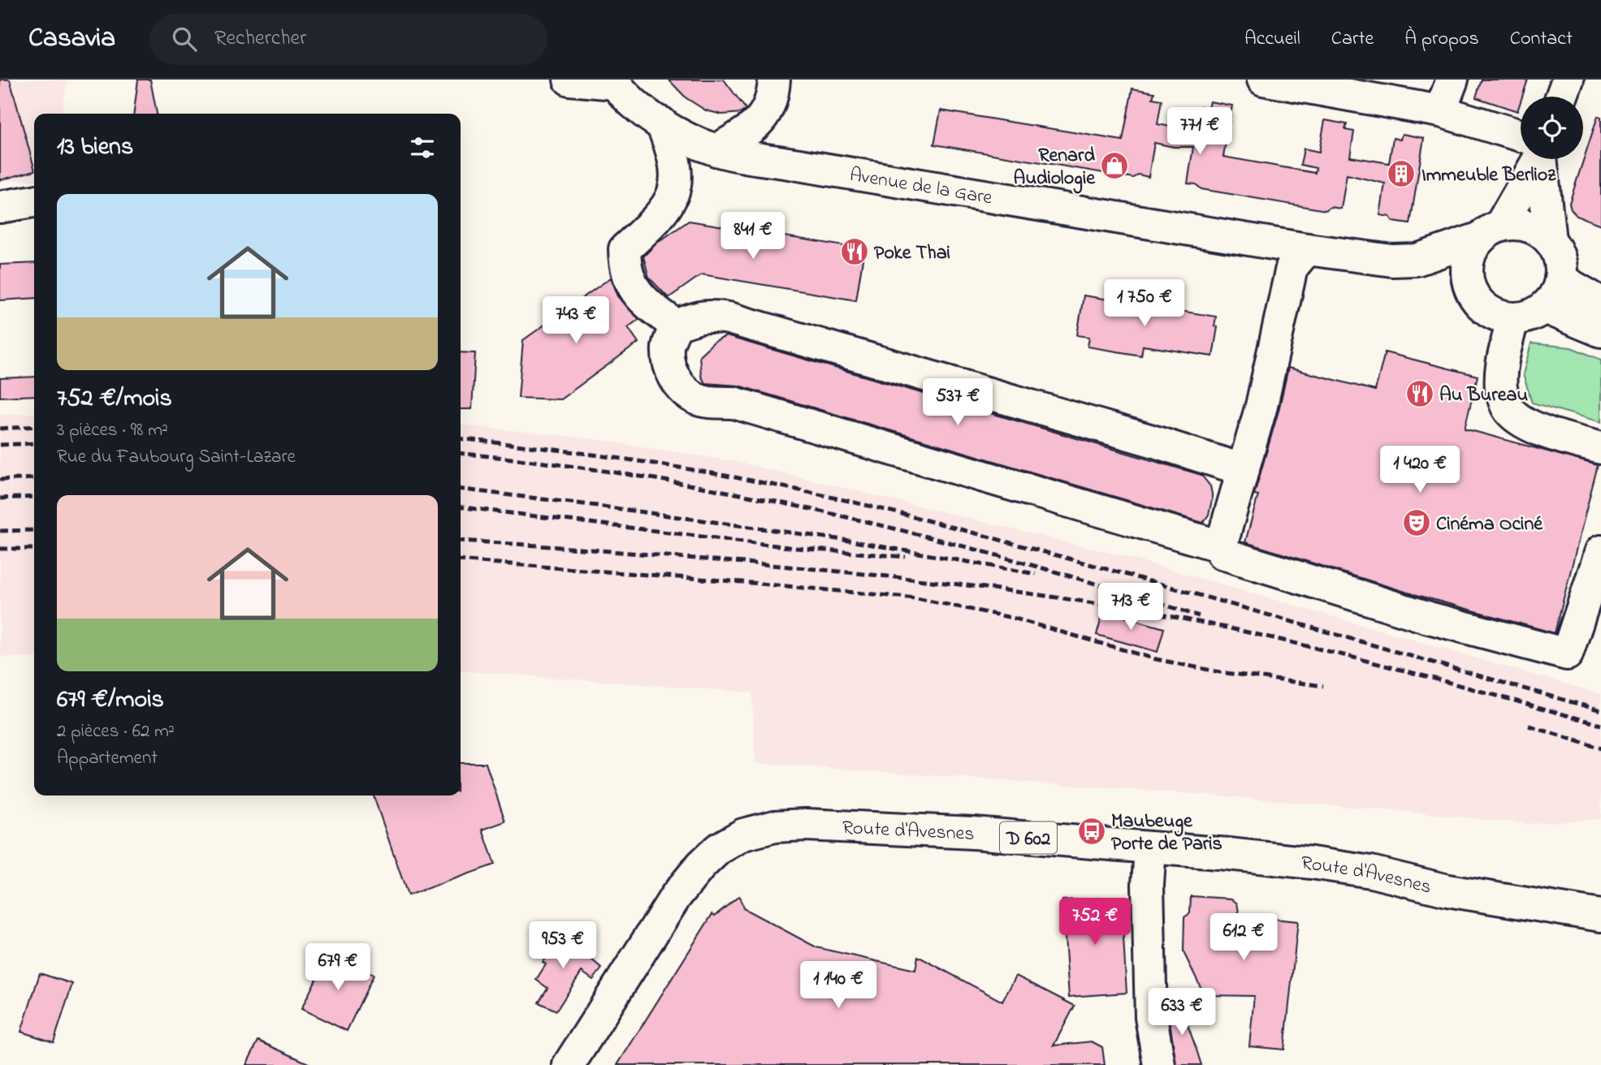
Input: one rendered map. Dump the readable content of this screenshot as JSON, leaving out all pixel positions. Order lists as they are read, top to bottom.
{
  "streets": {
    "street": ["Avenue de la Gare", "Route d'Avesnes", "D 602"]
  },
  "places": {
    "shop": ["Renard Audiologie"],
    "building": ["Immeuble Berlioz"],
    "restaurant": ["Poke Thai", "Au Bureau"],
    "theatre": ["Cinéma Ociné"],
    "bus stop": ["Maubeuge Porte de Paris"]
  },
  "page": {
    "header": "Casavia",
    "search": "Rechercher",
    "nav": [
      "Accueil",
      "Carte",
      "À propos",
      "Contact"
    ],
    "price": [
      "771 €",
      "841 €",
      "1 750 €",
      "743 €",
      "537 €",
      "1 420 €",
      "713 €",
      "752 €",
      "612 €",
      "953 €",
      "679 €",
      "1 140 €",
      "633 €"
    ],
    "heading": "13 biens",
    "list": [
      {
        "name": "752 €/mois",
        "note": "3 pièces · 98 m² · Rue du Faubourg Saint-Lazare"
      },
      {
        "name": "679 €/mois",
        "note": "2 pièces · 62 m² · Appartement"
      }
    ]
  }
}
